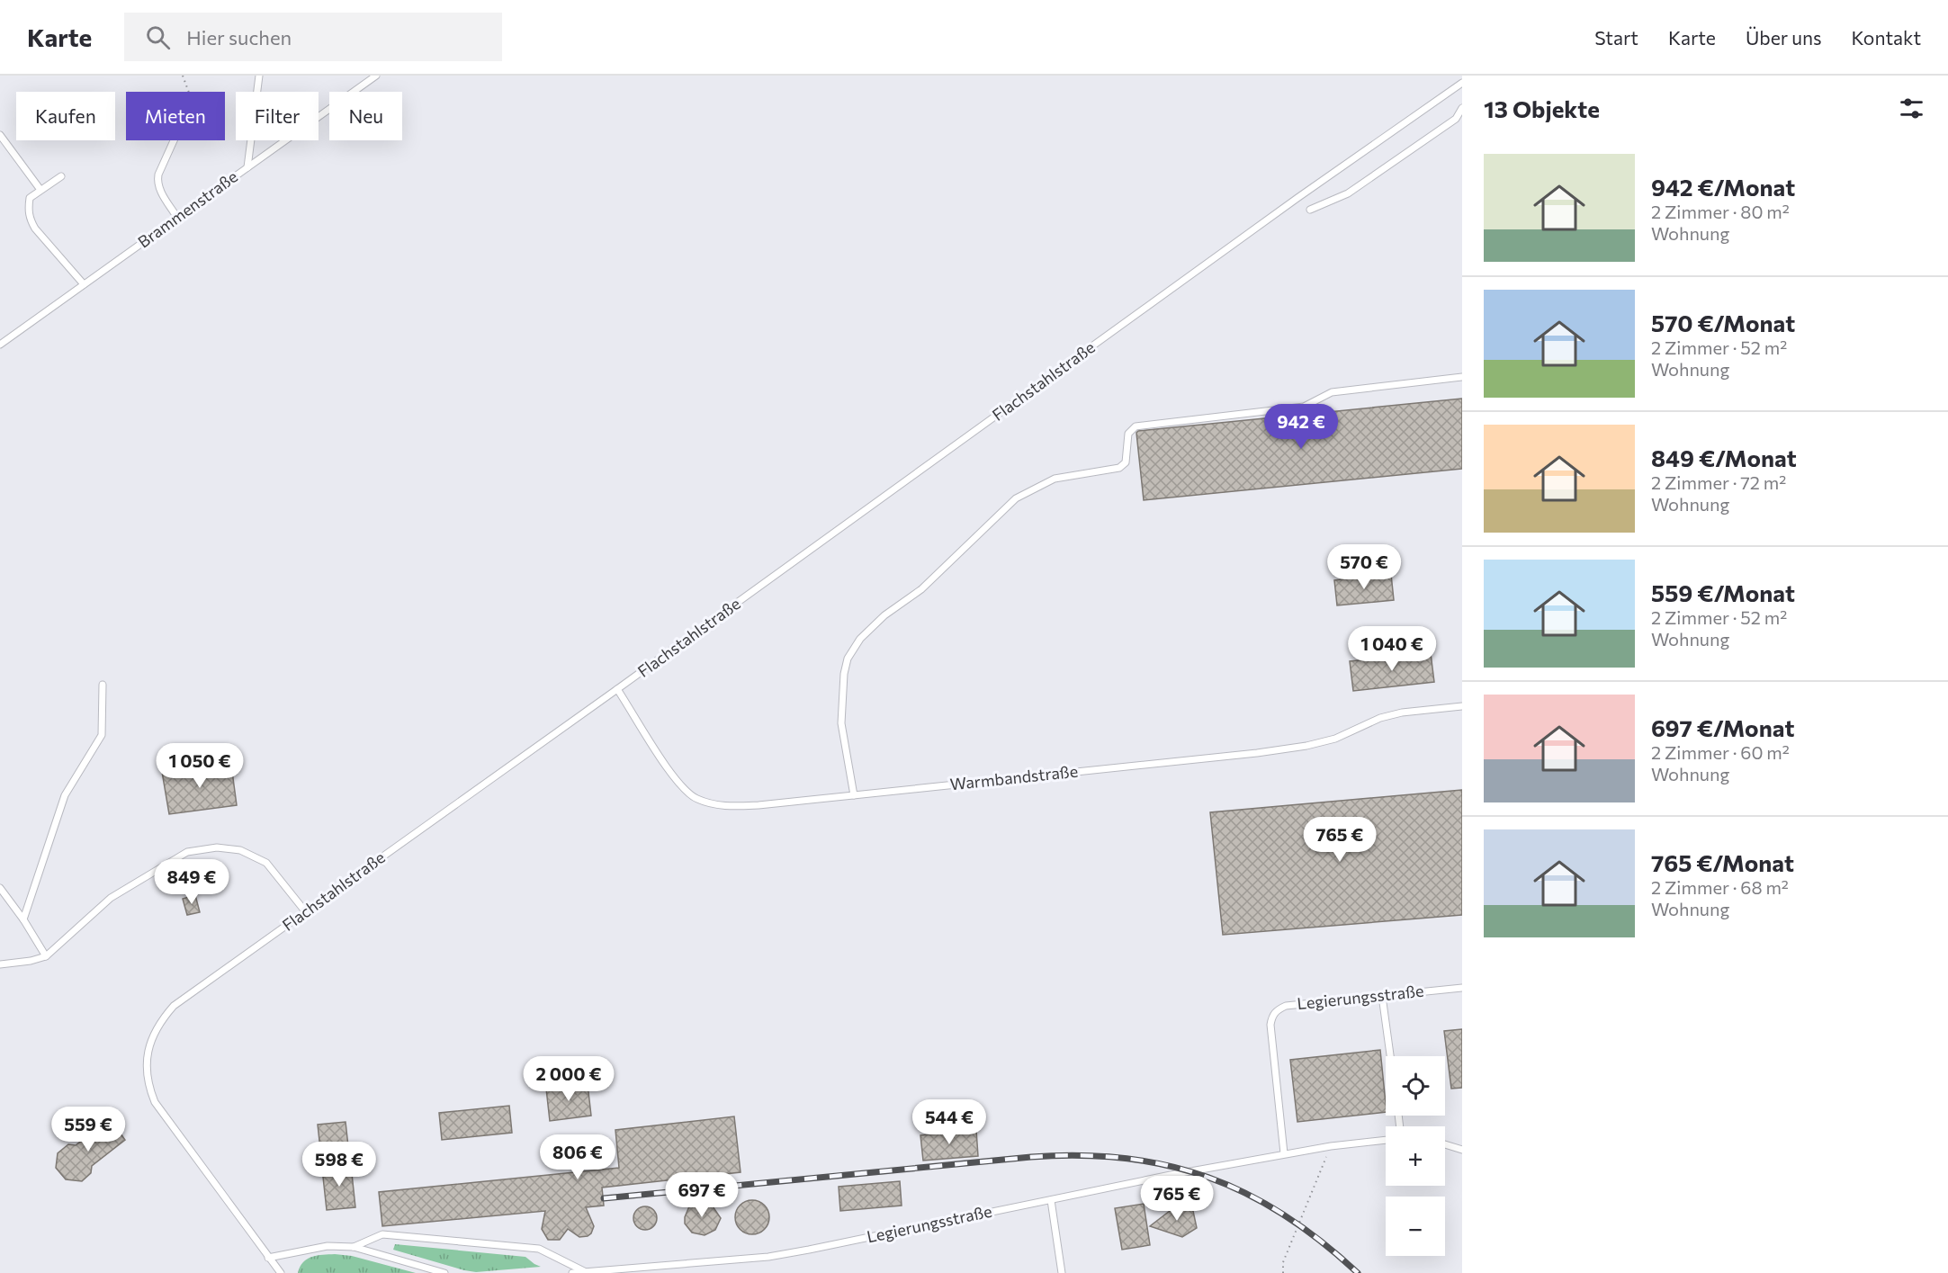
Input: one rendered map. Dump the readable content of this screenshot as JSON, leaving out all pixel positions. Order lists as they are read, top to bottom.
{
  "streets": {
    "lane": [
      "Brammenstraße",
      "Flachstahlstraße",
      "Warmbandstraße",
      "Legierungsstraße"
    ]
  },
  "crossings": [
    ["Flachstahlstraße", "Warmbandstraße"]
  ],
  "page": {
    "header": "Karte",
    "search": "Hier suchen",
    "nav": [
      "Start",
      "Karte",
      "Über uns",
      "Kontakt"
    ],
    "heading": "13 Objekte",
    "chip": [
      "Kaufen",
      "Mieten",
      "Filter",
      "Neu"
    ],
    "list": [
      {
        "name": "942 €/Monat",
        "note": "2 Zimmer · 80 m² · Wohnung"
      },
      {
        "name": "570 €/Monat",
        "note": "2 Zimmer · 52 m² · Wohnung"
      },
      {
        "name": "849 €/Monat",
        "note": "2 Zimmer · 72 m² · Wohnung"
      },
      {
        "name": "559 €/Monat",
        "note": "2 Zimmer · 52 m² · Wohnung"
      },
      {
        "name": "697 €/Monat",
        "note": "2 Zimmer · 60 m² · Wohnung"
      },
      {
        "name": "765 €/Monat",
        "note": "2 Zimmer · 68 m² · Wohnung"
      }
    ],
    "price": [
      "942 €",
      "570 €",
      "1 040 €",
      "1 050 €",
      "765 €",
      "849 €",
      "2 000 €",
      "544 €",
      "559 €",
      "806 €",
      "598 €",
      "697 €",
      "765 €"
    ],
    "map_buttons": ["+", "−"]
  }
}
